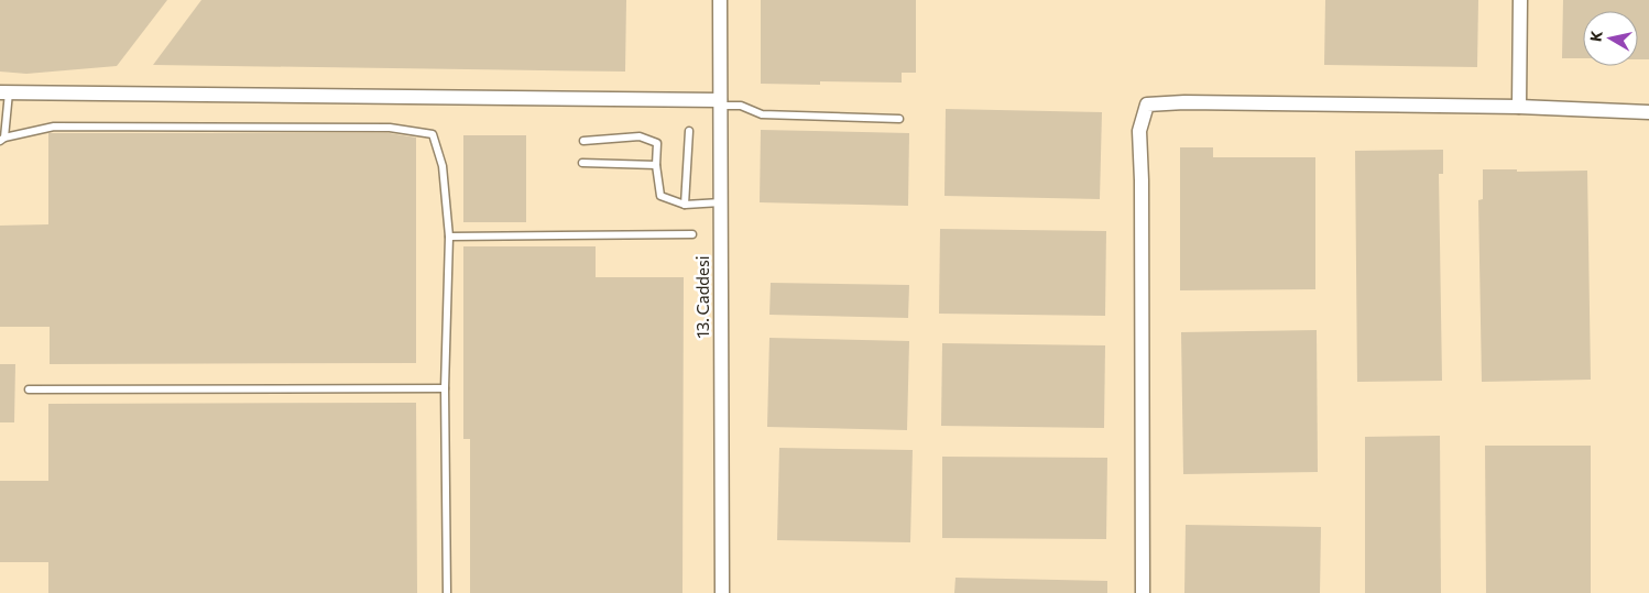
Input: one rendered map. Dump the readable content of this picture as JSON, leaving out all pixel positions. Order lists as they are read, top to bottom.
{
  "streets": {
    "street": ["13. Caddesi"]
  },
  "north": "left"
}
